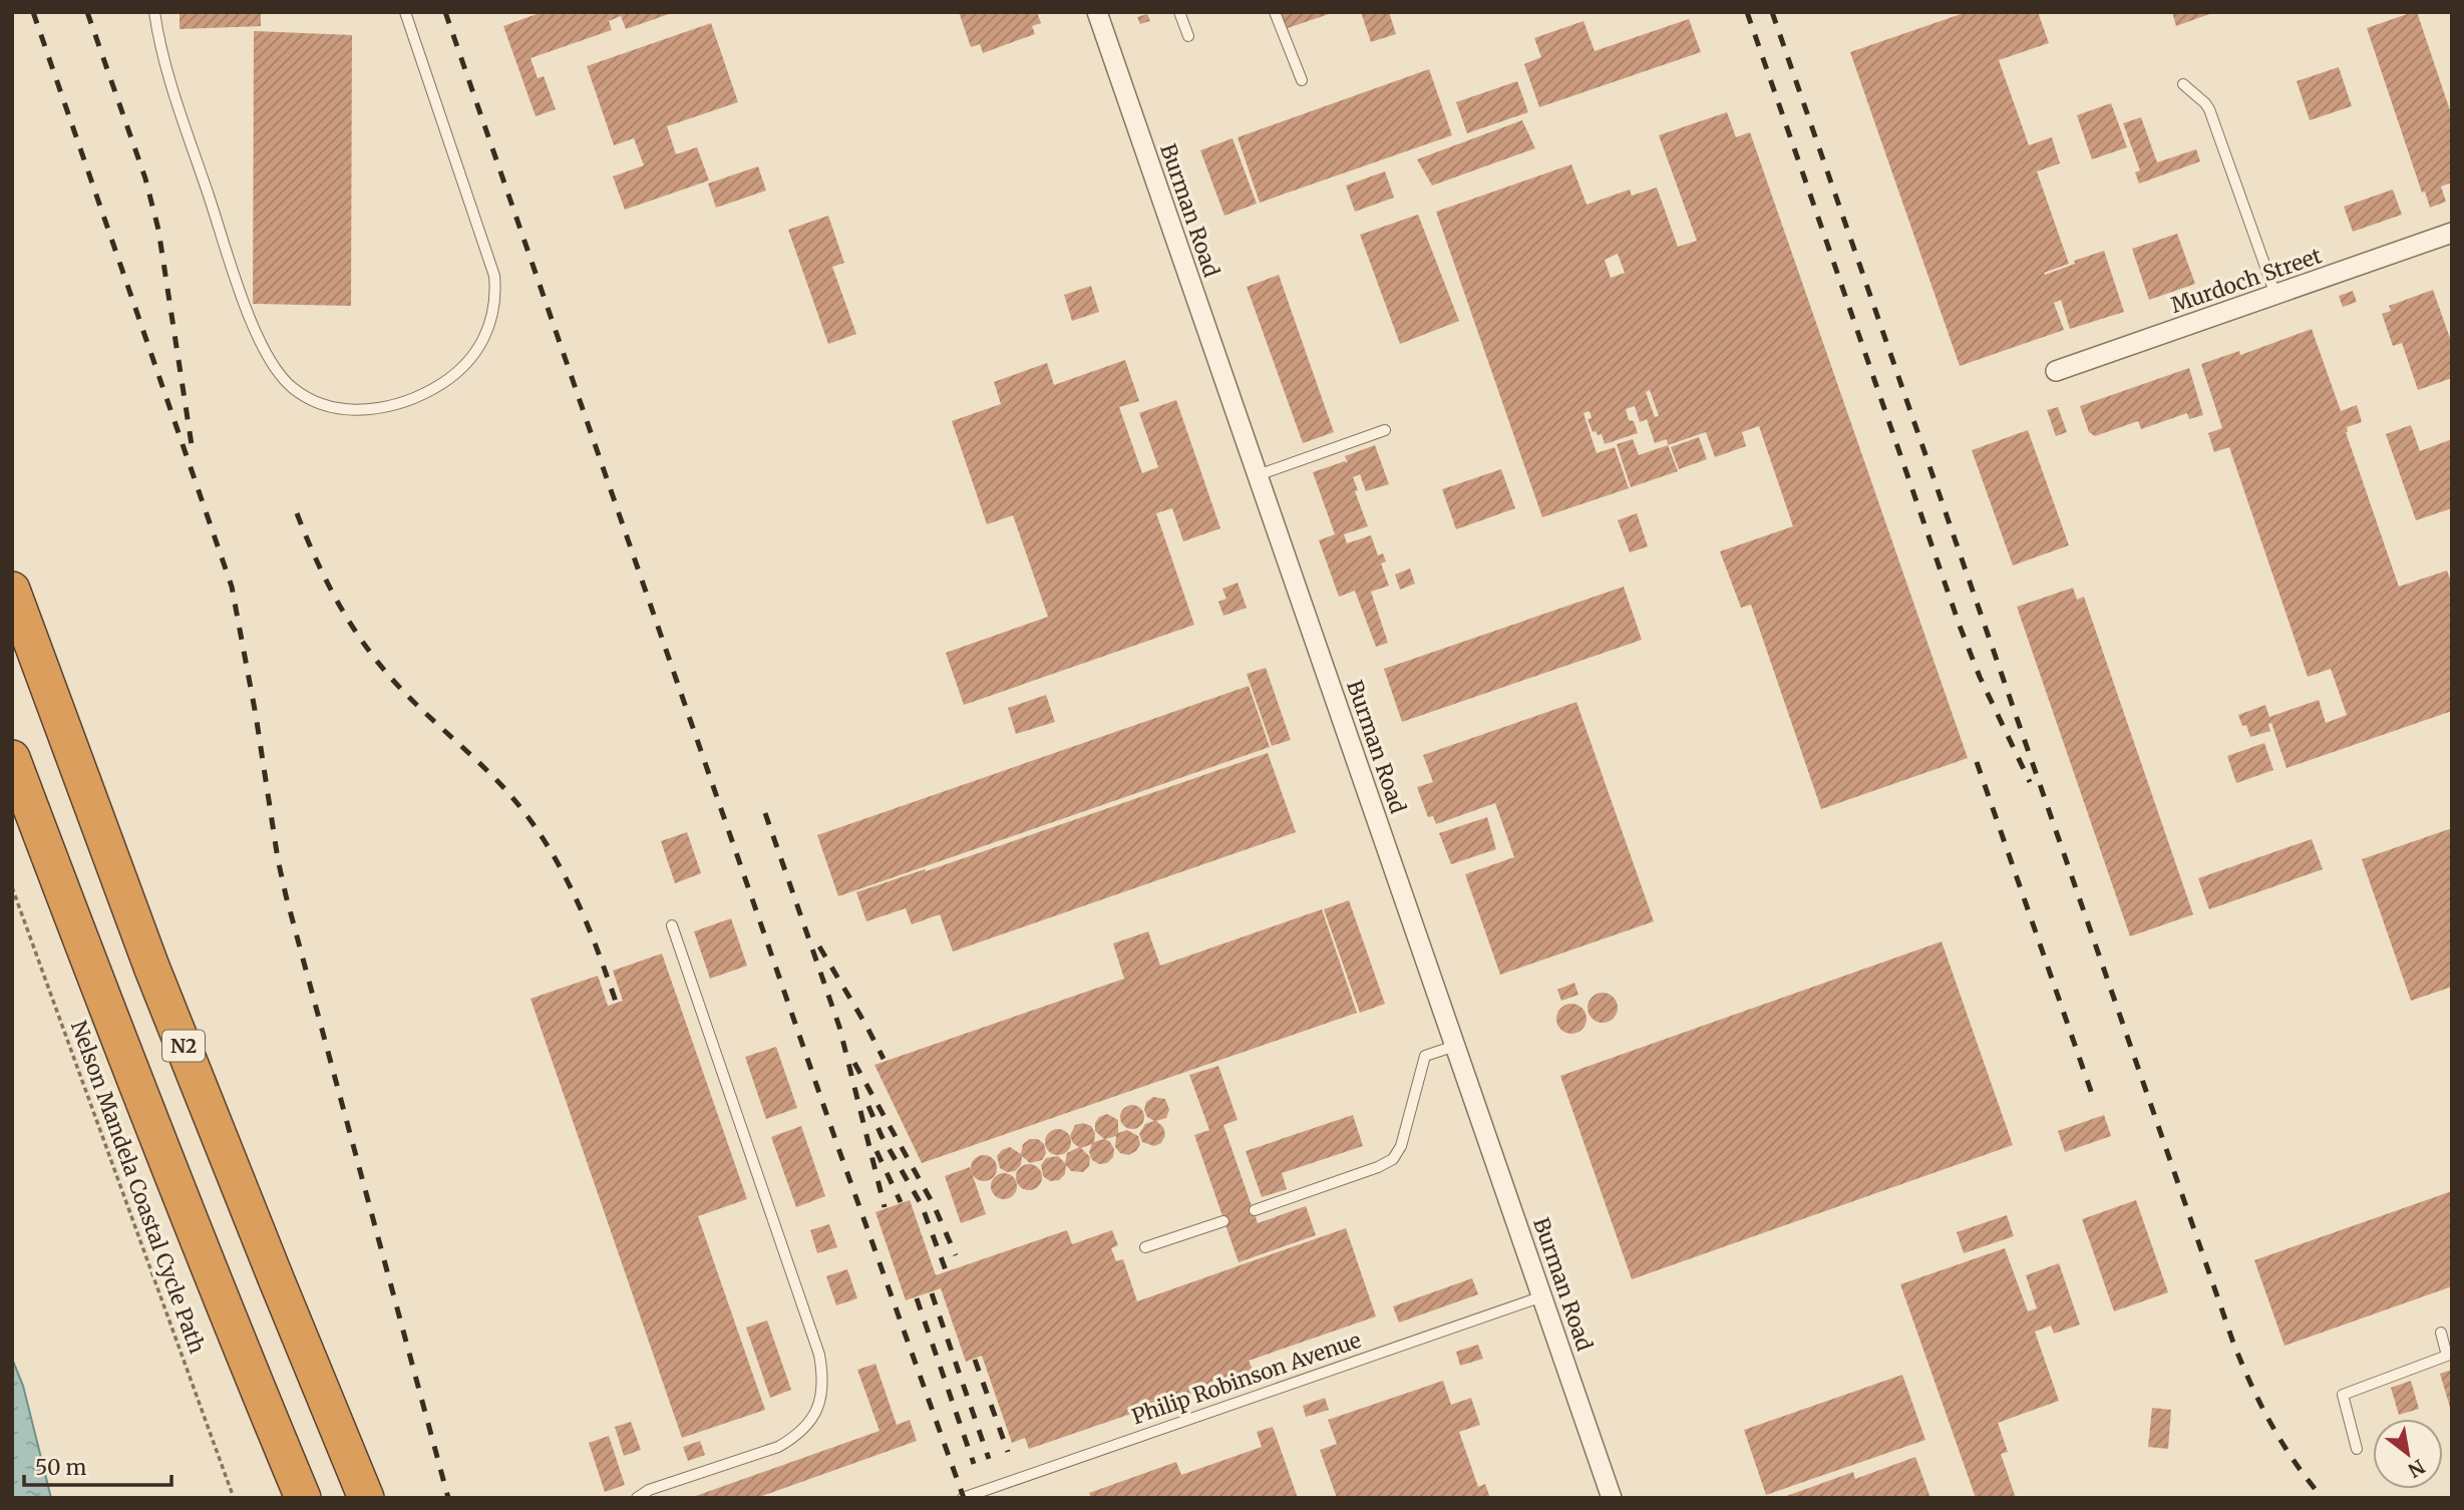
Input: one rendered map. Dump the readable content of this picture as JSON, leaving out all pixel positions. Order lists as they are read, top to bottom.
{
  "streets": {
    "highway": ["N2"],
    "street": ["Burman Road", "Murdoch Street"],
    "lane": ["Philip Robinson Avenue"],
    "path": ["Nelson Mandela Coastal Cycle Path"]
  },
  "crossings": [
    ["Burman Road", "Philip Robinson Avenue"]
  ],
  "scale_bar": "50 m",
  "north": "bottom right"
}
